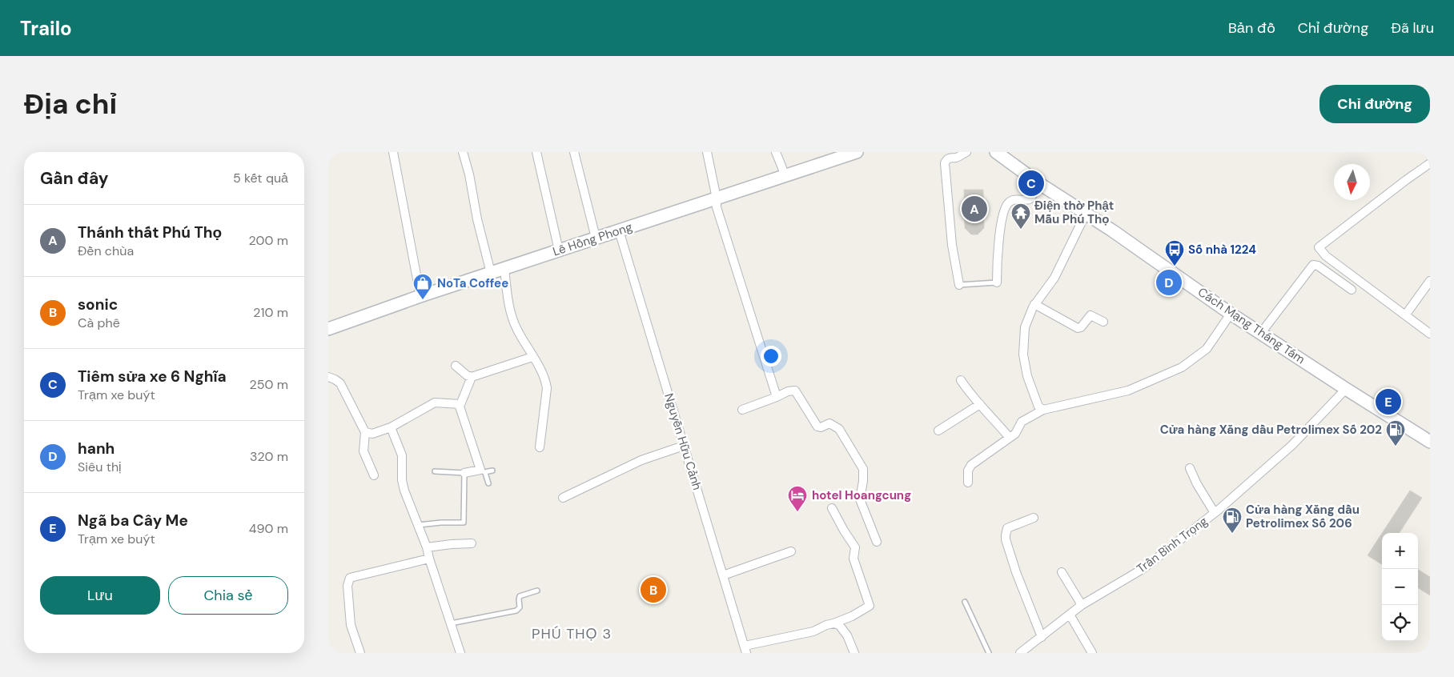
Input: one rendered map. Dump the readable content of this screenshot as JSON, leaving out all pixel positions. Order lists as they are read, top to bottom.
{
  "streets": {
    "street": [
      "Lê Hồng Phong",
      "Cách Mạng Tháng Tám",
      "Nguyễn Hữu Cảnh",
      "Trần Bình Trọng"
    ]
  },
  "crossings": [
    ["Lê Hồng Phong", "Nguyễn Hữu Cảnh"],
    ["Cách Mạng Tháng Tám", "Trần Bình Trọng"]
  ],
  "districts": ["PHÚ THỌ 3"],
  "places": {
    "temple": ["Điện thờ Phật Mẫu Phú Thọ"],
    "bus stop": ["Số nhà 1224"],
    "shop": ["NoTa Coffee"],
    "fuel station": ["Cửa hàng Xăng dầu Petrolimex Số 202", "Cửa hàng Xăng dầu Petrolimex Số 206"],
    "hotel": ["hotel Hoangcung"]
  },
  "north": "bottom",
  "page": {
    "header": "Trailo",
    "nav": ["Bản đồ", "Chỉ đường", "Đã lưu"],
    "buttons": [
      "Chỉ đường",
      ["Lưu", "Chia sẻ"]
    ],
    "title": "Địa chỉ",
    "heading": ["Gần đây", "5 kết quả"],
    "pins": [
      "C",
      "A",
      "D",
      "E",
      "B"
    ],
    "list": [
      {
        "mark": "A",
        "name": "Thánh thất Phú Thọ",
        "note": "Đền chùa",
        "value": "200 m"
      },
      {
        "mark": "B",
        "name": "sonic",
        "note": "Cà phê",
        "value": "210 m"
      },
      {
        "mark": "C",
        "name": "Tiêm sửa xe 6 Nghĩa",
        "note": "Trạm xe buýt",
        "value": "250 m"
      },
      {
        "mark": "D",
        "name": "hanh",
        "note": "Siêu thị",
        "value": "320 m"
      },
      {
        "mark": "E",
        "name": "Ngã ba Cây Me",
        "note": "Trạm xe buýt",
        "value": "490 m"
      }
    ],
    "map_buttons": ["+", "−"]
  }
}
